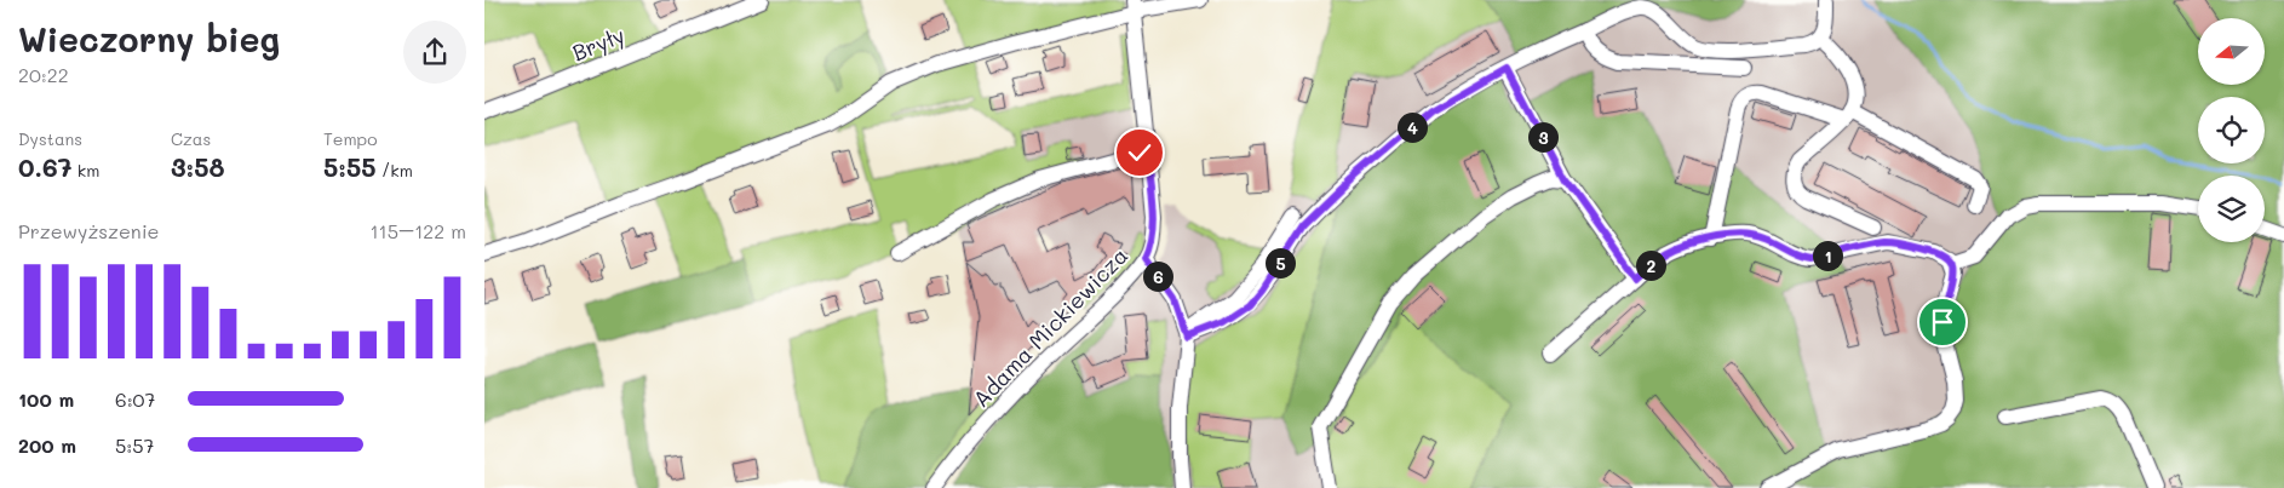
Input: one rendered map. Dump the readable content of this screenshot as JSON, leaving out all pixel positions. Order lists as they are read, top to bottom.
{
  "streets": {
    "street": ["Bryły", "Adama Mickiewicza"]
  },
  "north": "left",
  "page": {
    "heading": ["Wieczorny bieg", "20:22"],
    "stats": [
      ["Dystans", "0.67 km"],
      ["Czas", "3:58"],
      ["Tempo", "5:55 /km"]
    ],
    "pins": [
      "4",
      "3",
      "1",
      "5",
      "2",
      "6"
    ],
    "chart": ["Przewyższenie", "115–122 m"],
    "list": [
      {
        "name": "100 m",
        "note": "6:07"
      },
      {
        "name": "200 m",
        "note": "5:57"
      }
    ]
  }
}
